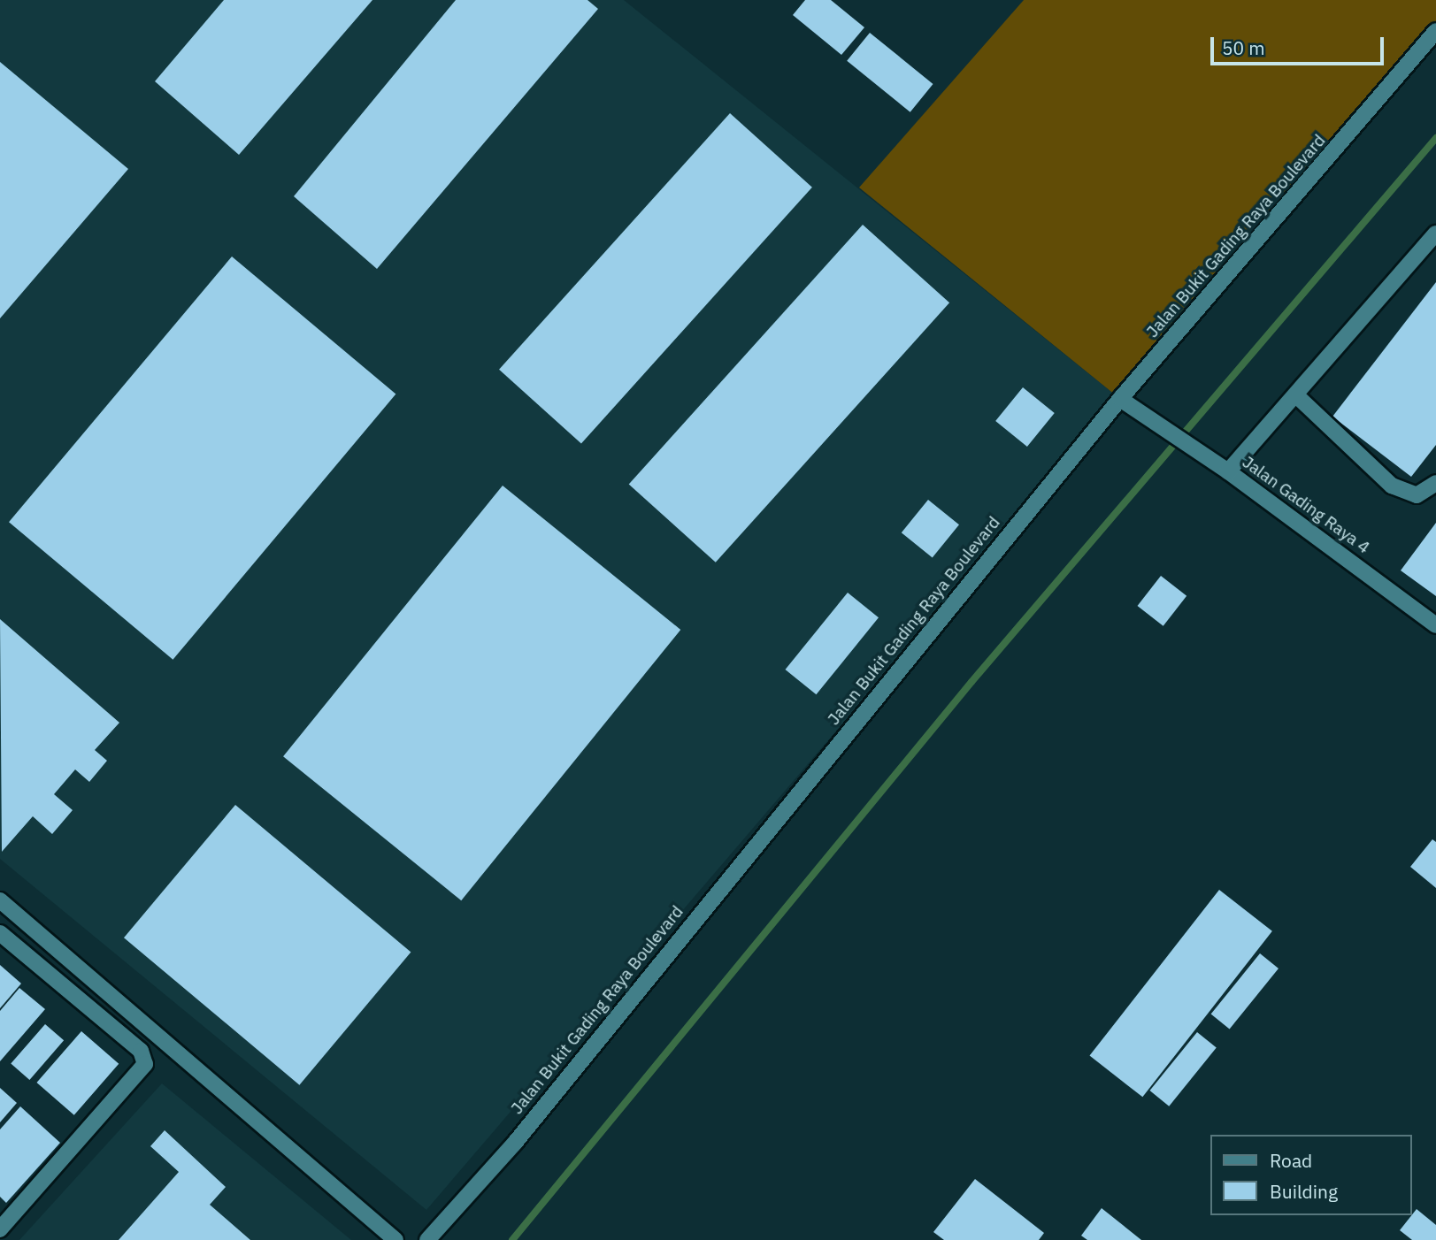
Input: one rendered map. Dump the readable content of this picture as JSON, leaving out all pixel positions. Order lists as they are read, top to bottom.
{
  "streets": {
    "street": ["Jalan Bukit Gading Raya Boulevard", "Jalan Gading Raya 4"]
  },
  "crossings": [
    ["Jalan Bukit Gading Raya Boulevard", "Jalan Gading Raya 4"]
  ],
  "legend": ["Road", "Building"],
  "scale_bar": "50 m"
}
